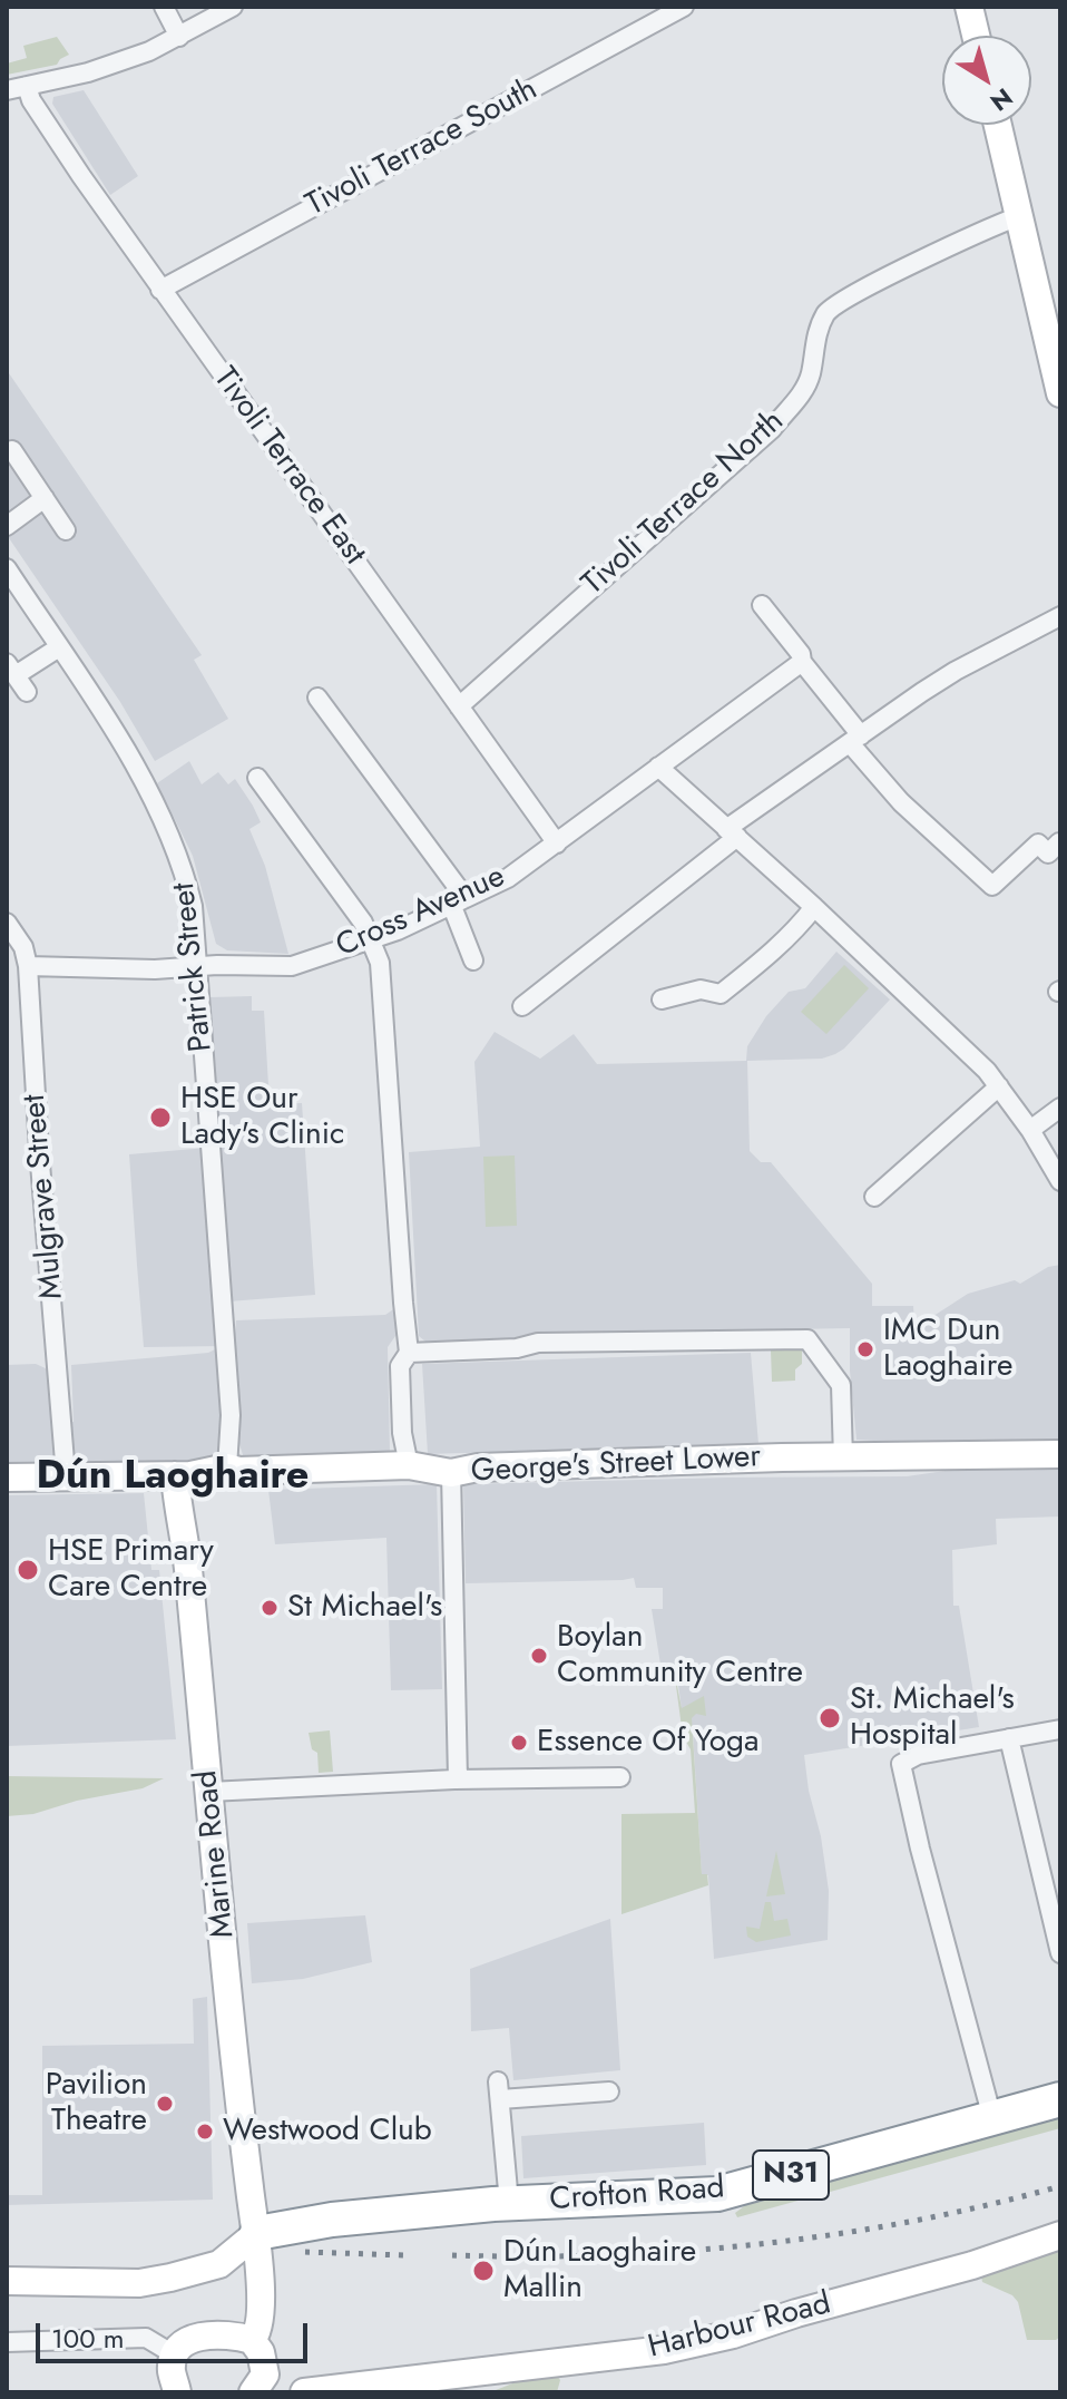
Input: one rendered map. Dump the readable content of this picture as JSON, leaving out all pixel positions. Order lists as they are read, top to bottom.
{
  "streets": {
    "highway": ["N31", "Crofton Road"],
    "street": [
      "Tivoli Terrace South",
      "Tivoli Terrace East",
      "Tivoli Terrace North",
      "Cross Avenue",
      "Patrick Street",
      "Mulgrave Street",
      "George's Street Lower",
      "Marine Road",
      "Harbour Road"
    ]
  },
  "crossings": [
    ["Tivoli Terrace South", "Tivoli Terrace East"],
    ["Tivoli Terrace East", "Tivoli Terrace North"],
    ["Tivoli Terrace East", "Cross Avenue"],
    ["Cross Avenue", "Patrick Street"],
    ["Cross Avenue", "Mulgrave Street"],
    ["Patrick Street", "George's Street Lower"],
    ["Mulgrave Street", "George's Street Lower"],
    ["George's Street Lower", "Marine Road"],
    ["Marine Road", "Crofton Road"]
  ],
  "districts": ["Dún Laoghaire"],
  "places": [
    "HSE Our Lady's Clinic",
    "IMC Dun Laoghaire",
    "HSE Primary Care Centre",
    "St Michael's",
    "Boylan Community Centre",
    "St. Michael's Hospital",
    "Essence Of Yoga",
    "Pavilion Theatre",
    "Westwood Club",
    "Dún Laoghaire Mallin"
  ],
  "scale_bar": "100 m",
  "north": "bottom right"
}
